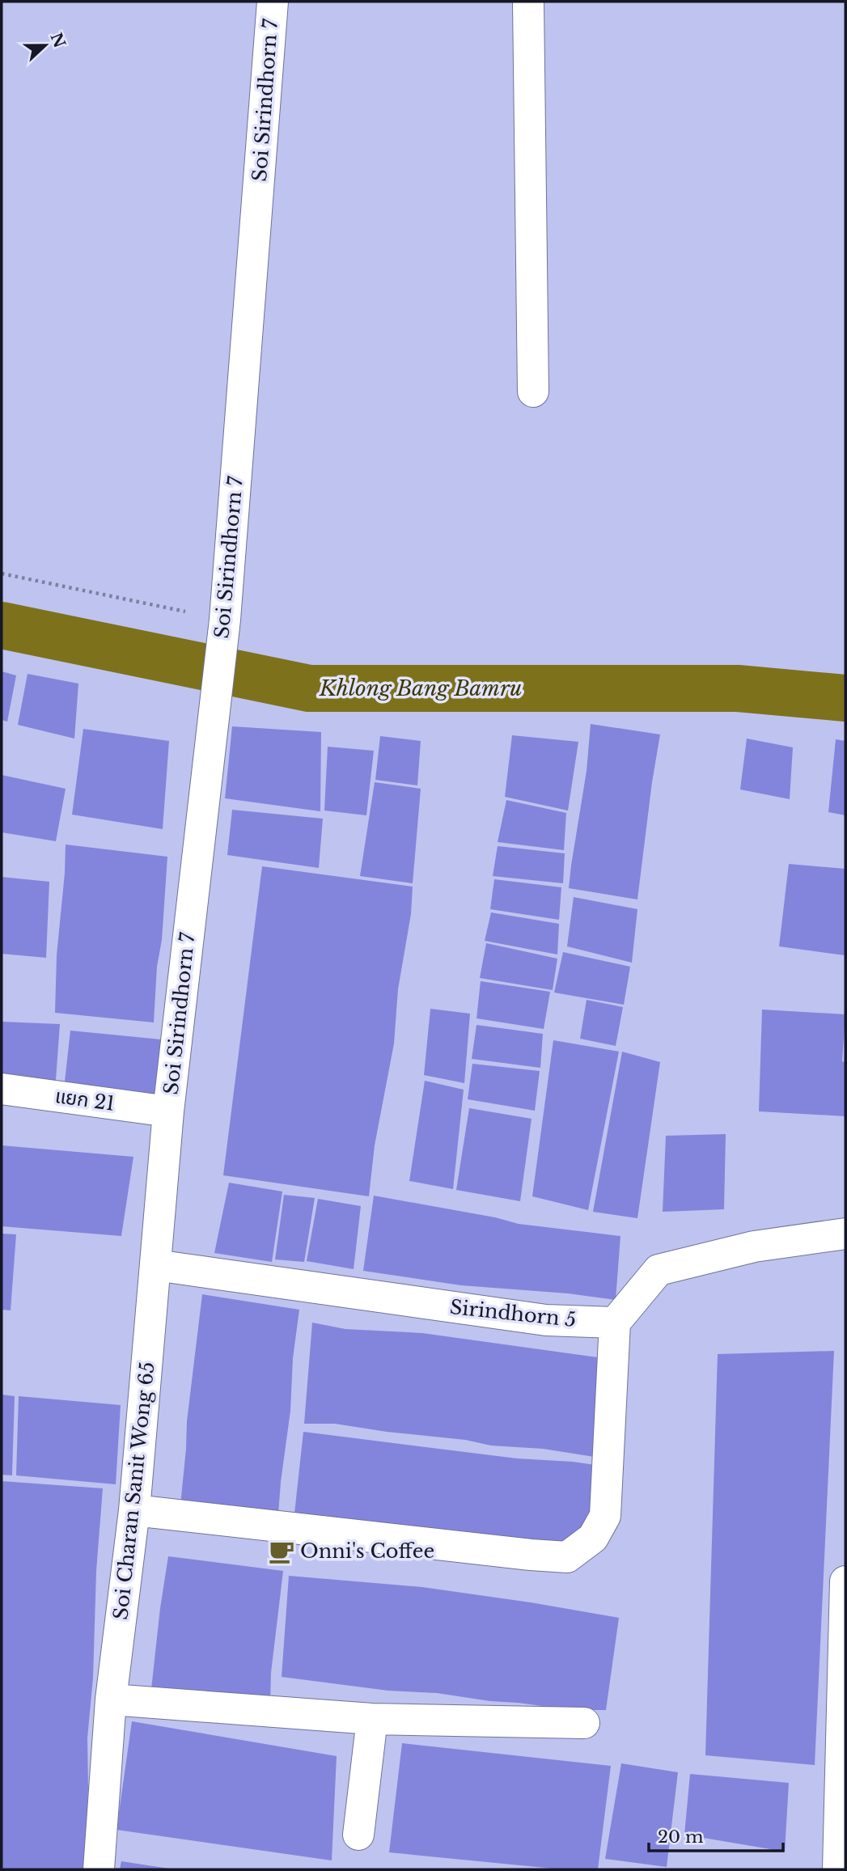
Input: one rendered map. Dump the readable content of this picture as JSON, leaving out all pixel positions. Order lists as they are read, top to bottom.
{
  "streets": {
    "street": [
      "Soi Sirindhorn 7",
      "แยก 21",
      "Sirindhorn 5",
      "Soi Charan Sanit Wong 65"
    ]
  },
  "crossings": [
    ["Soi Sirindhorn 7", "แยก 21"],
    ["Soi Sirindhorn 7", "Soi Charan Sanit Wong 65"],
    ["แยก 21", "Soi Charan Sanit Wong 65"],
    ["Sirindhorn 5", "Soi Charan Sanit Wong 65"]
  ],
  "water": ["Khlong Bang Bamru"],
  "places": {
    "cafe": ["Onni's Coffee"]
  },
  "scale_bar": "20 m",
  "north": "right"
}
